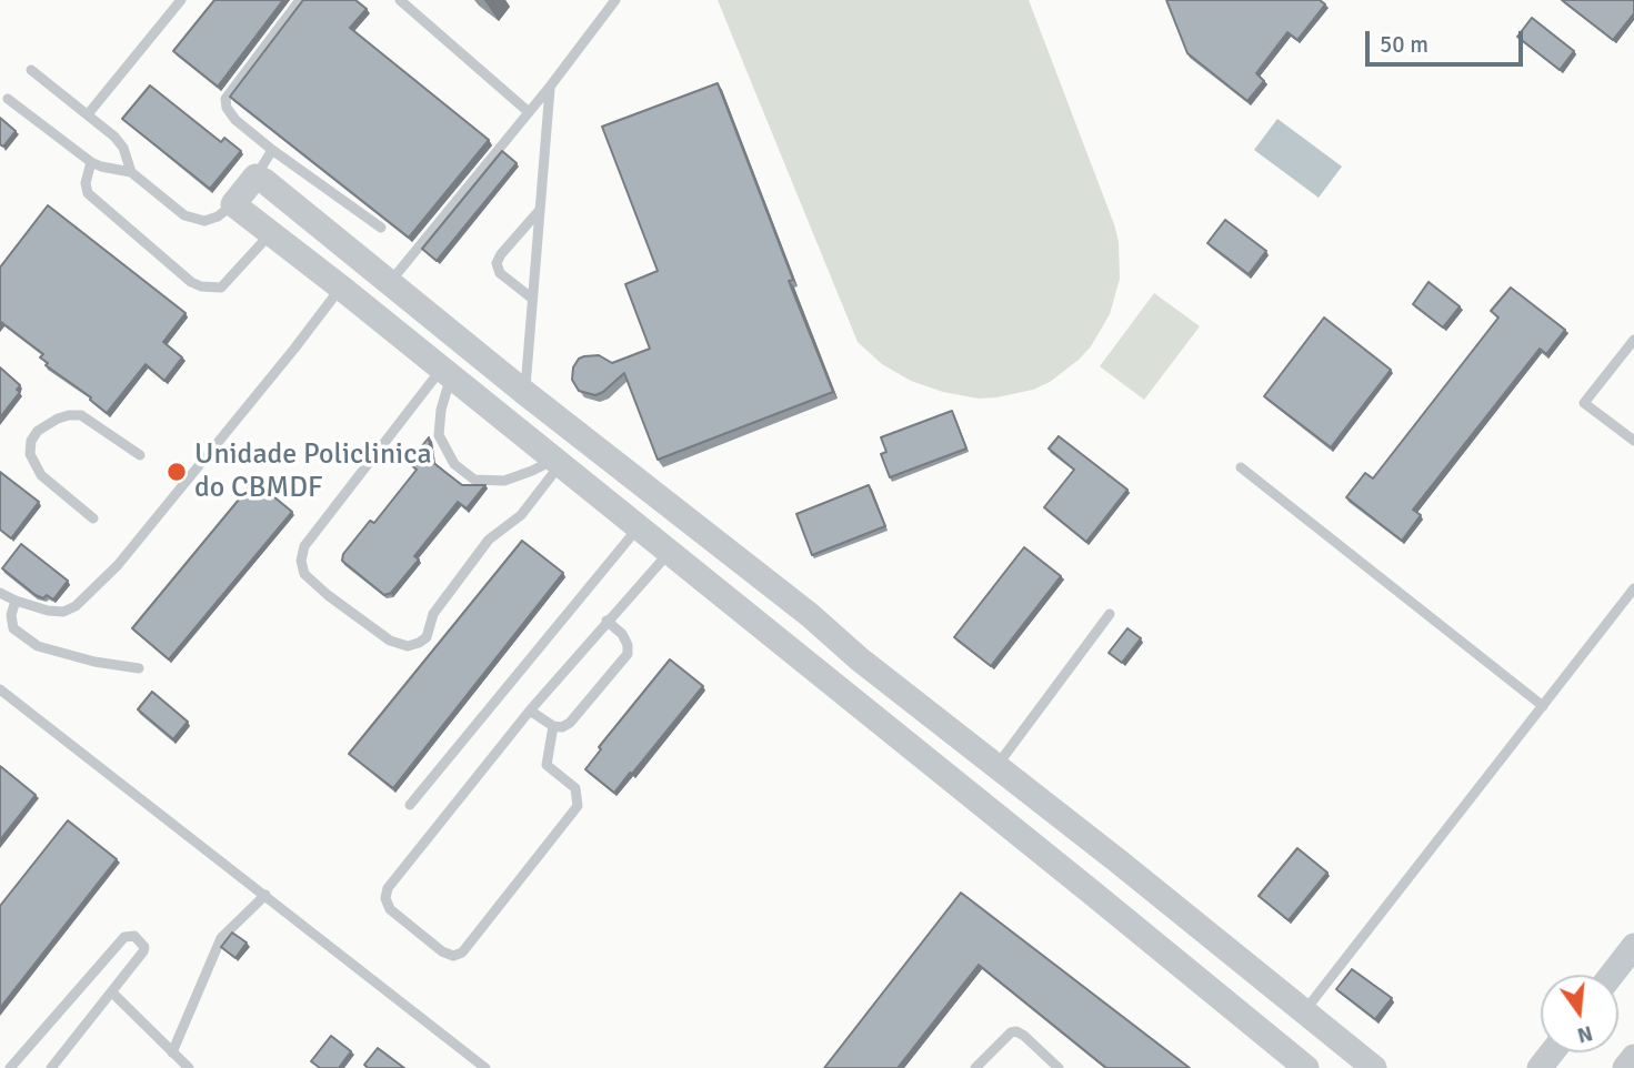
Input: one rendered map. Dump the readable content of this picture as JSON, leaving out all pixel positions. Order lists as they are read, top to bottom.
{
  "places": ["Unidade Policlinica do CBMDF"],
  "scale_bar": "50 m",
  "north": "bottom"
}
